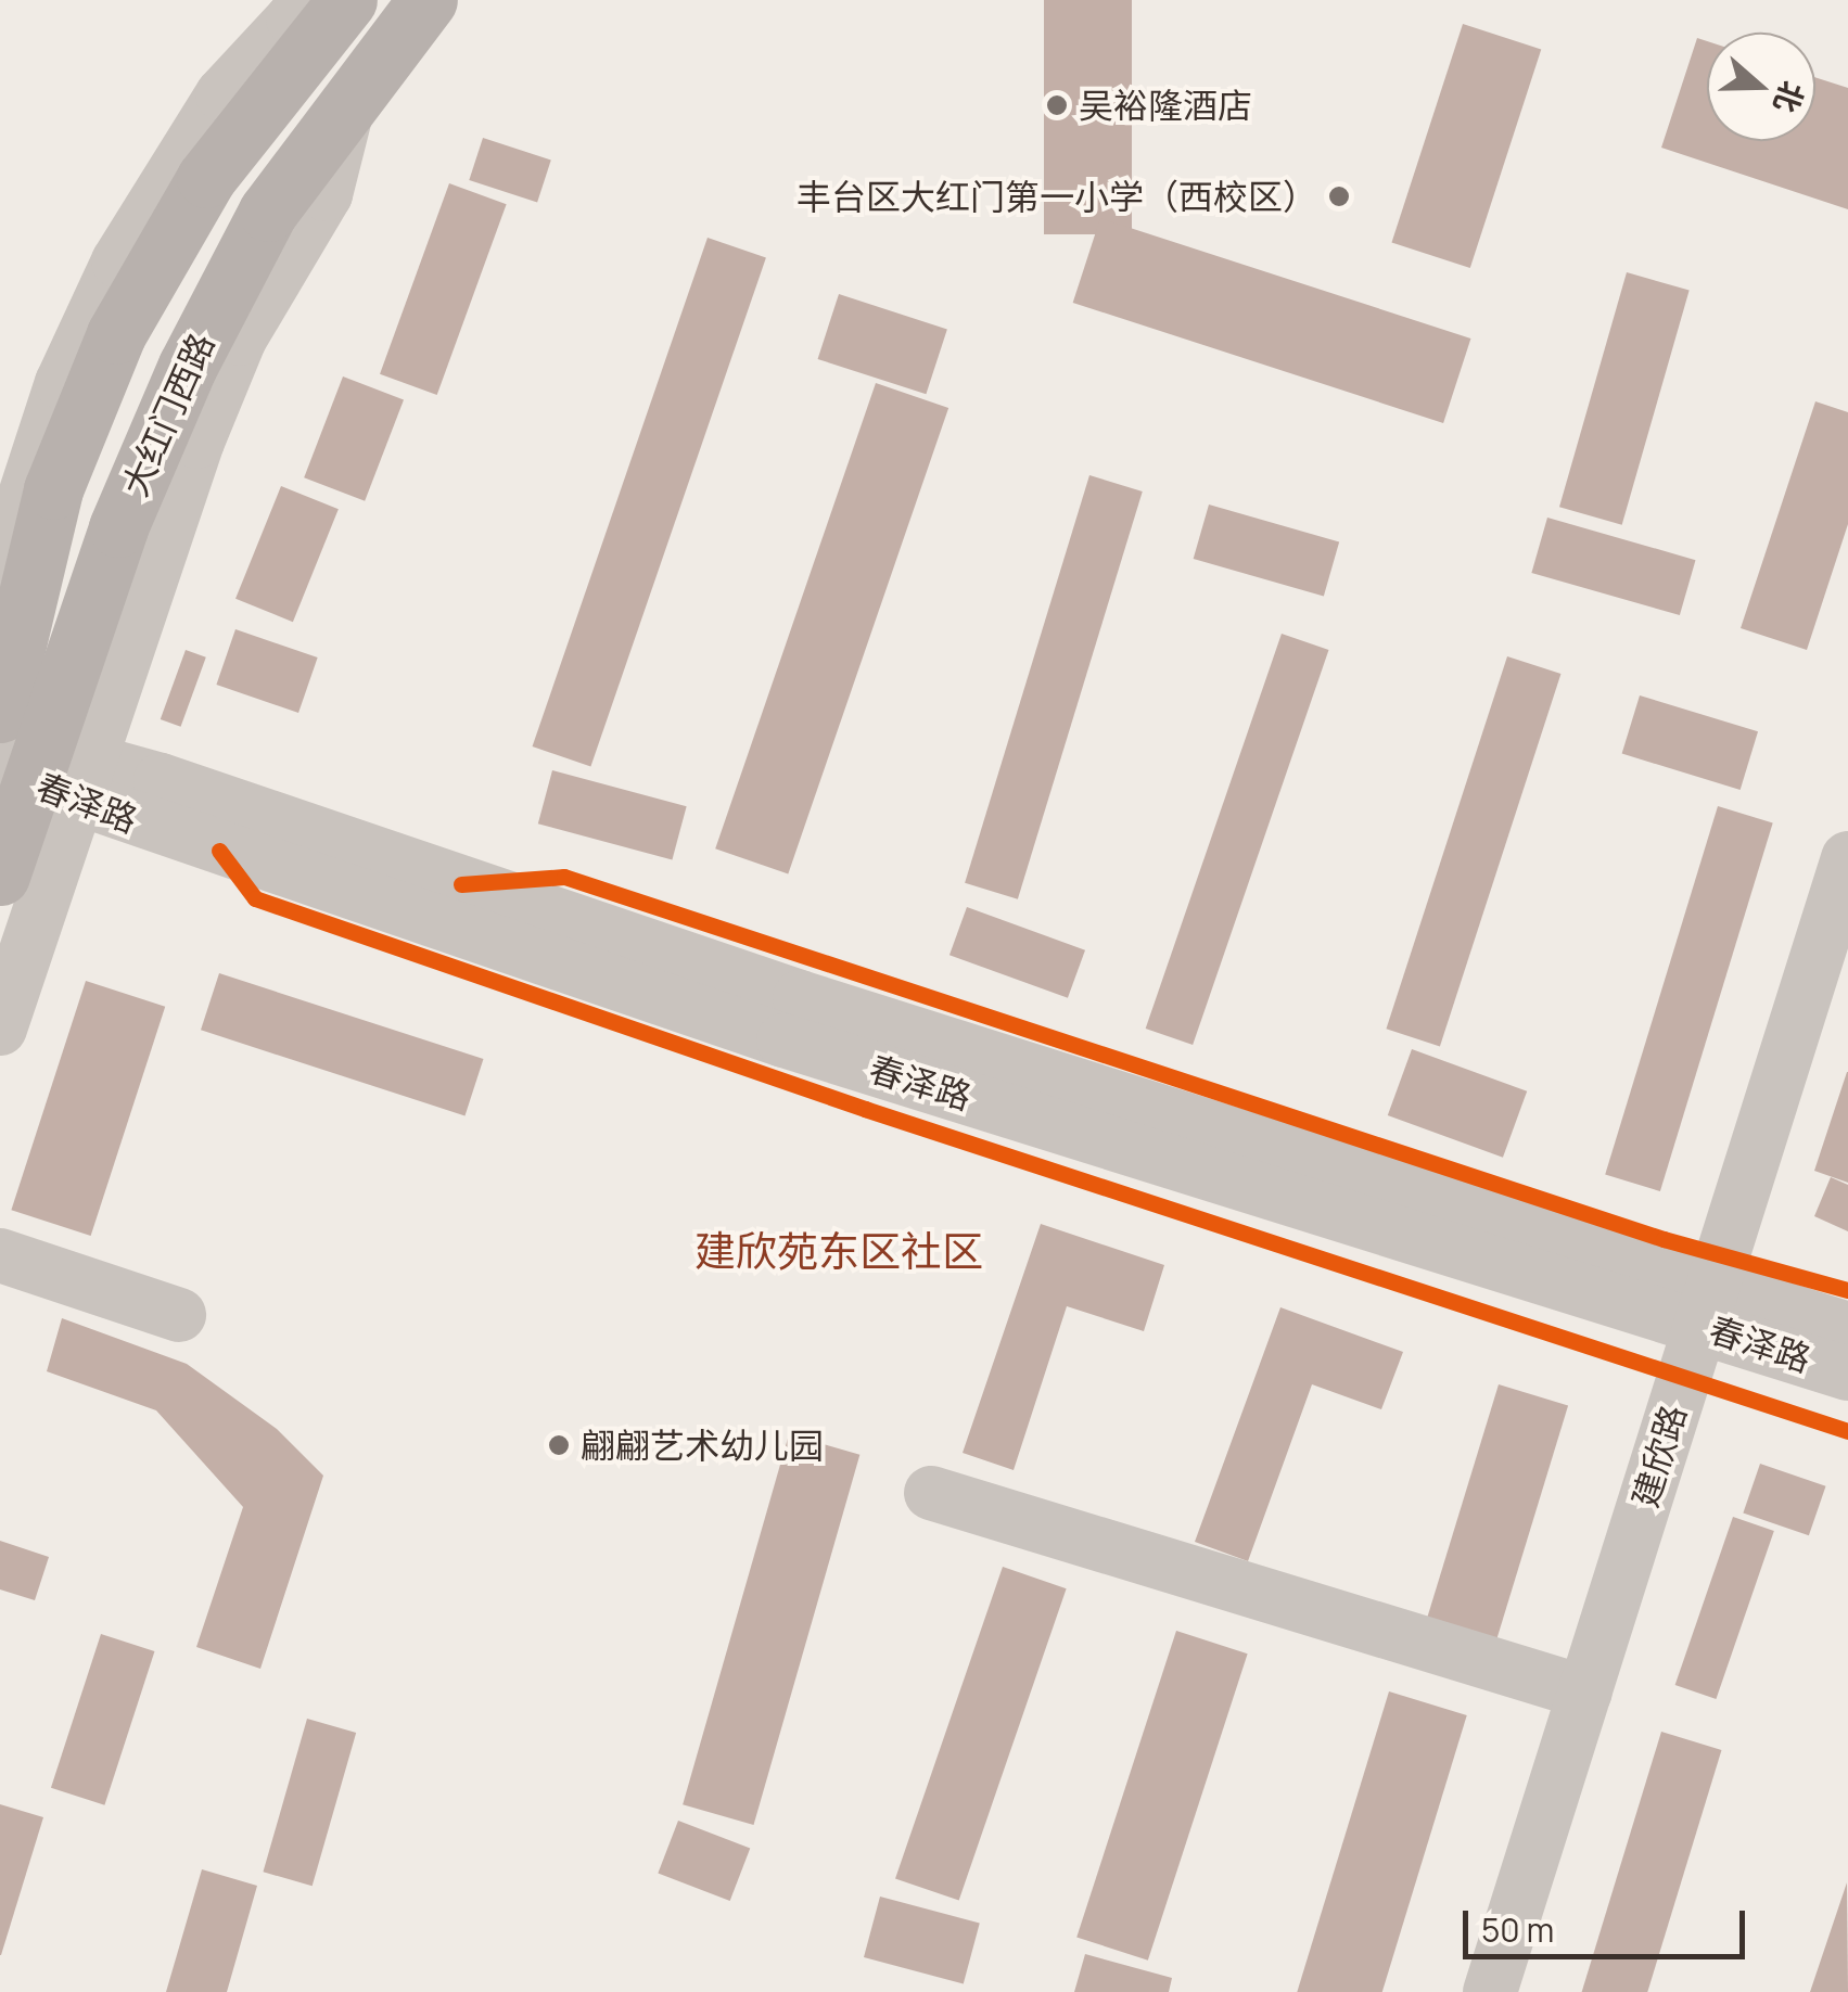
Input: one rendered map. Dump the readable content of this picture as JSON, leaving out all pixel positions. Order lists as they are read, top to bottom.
{
  "streets": {
    "main road": ["大红门西路"],
    "street": ["春泽路", "建欣路"]
  },
  "crossings": [
    ["大红门西路", "春泽路"],
    ["春泽路", "建欣路"]
  ],
  "districts": ["建欣苑东区社区"],
  "places": ["吴裕隆酒店", "丰台区大红门第一小学（西校区）", "翩翩艺术幼儿园"],
  "scale_bar": "50 m",
  "north": "right"
}
